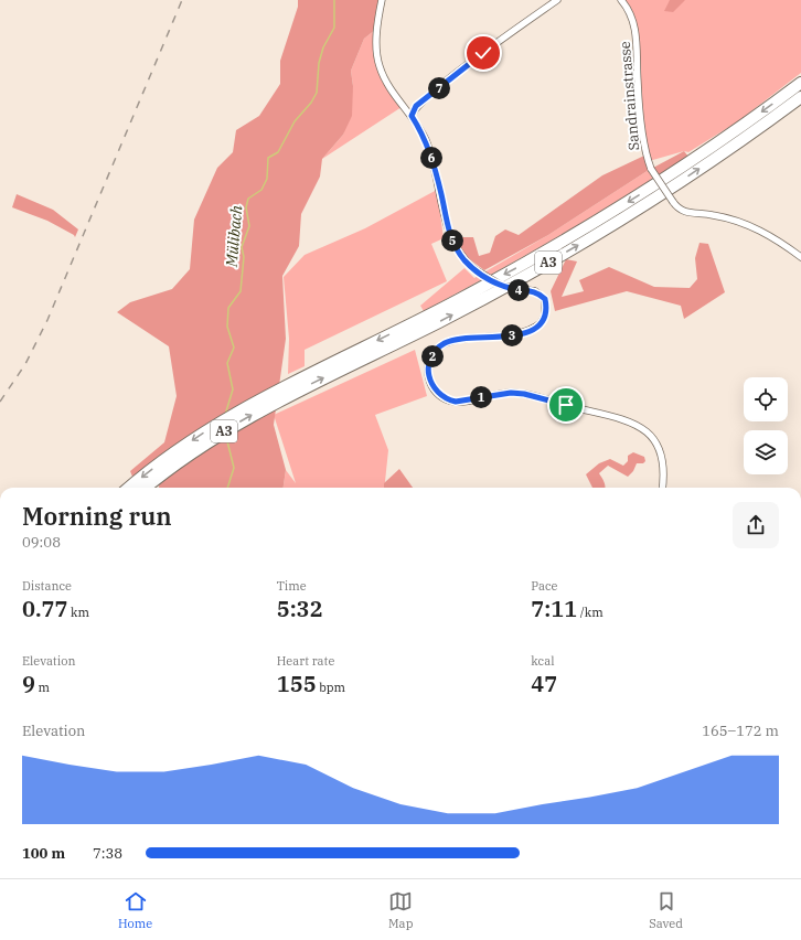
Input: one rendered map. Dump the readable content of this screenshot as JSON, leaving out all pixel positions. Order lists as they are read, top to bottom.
{
  "streets": {
    "highway": ["A3"],
    "street": ["Sandrainstrasse"]
  },
  "water": ["Mülibach"],
  "page": {
    "pins": [
      "7",
      "6",
      "5",
      "4",
      "3",
      "2",
      "1"
    ],
    "heading": ["Morning run", "09:08"],
    "stats": [
      ["Distance", "0.77 km"],
      ["Time", "5:32"],
      ["Pace", "7:11 /km"],
      ["Elevation", "9 m"],
      ["Heart rate", "155 bpm"],
      ["kcal", "47"]
    ],
    "chart": ["Elevation", "165–172 m"],
    "list": [
      {
        "name": "100 m",
        "note": "7:38"
      }
    ],
    "tabs": ["Home", "Map", "Saved"]
  }
}
